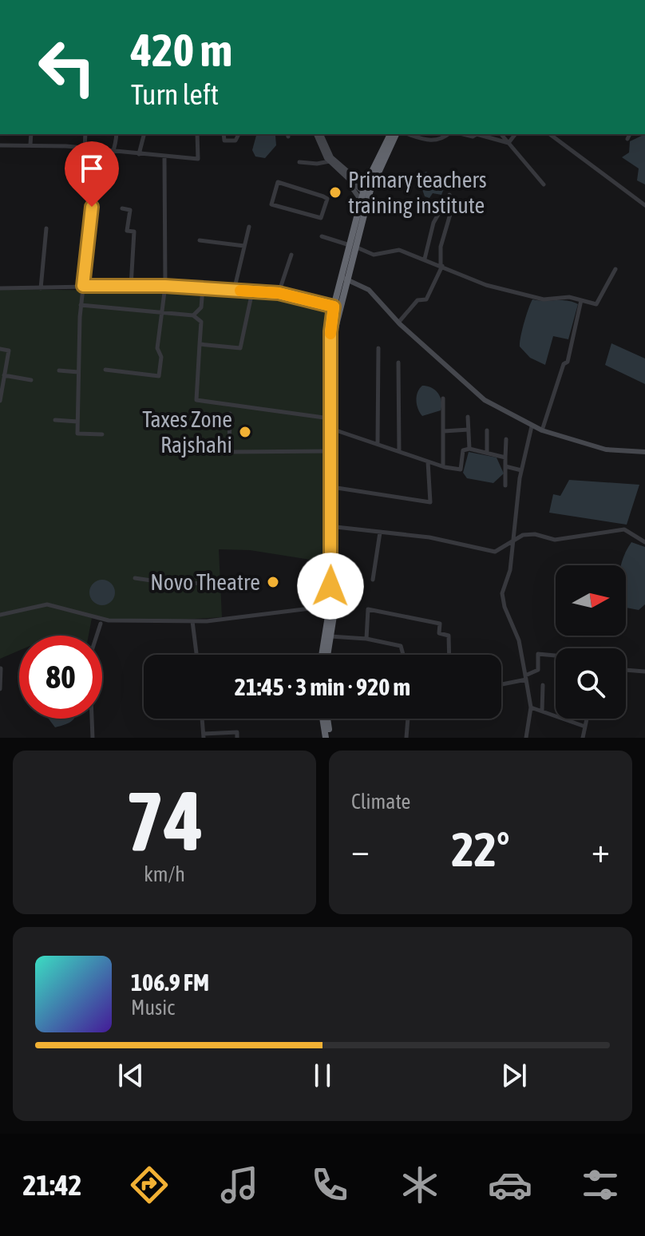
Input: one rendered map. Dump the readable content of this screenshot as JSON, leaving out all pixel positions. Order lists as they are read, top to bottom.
{
  "places": ["Primary teachers training institute", "Taxes Zone Rajshahi", "Novo Theatre"],
  "north": "right",
  "page": {
    "turn": ["420 m", "Turn left"],
    "limit": "80",
    "trip": "21:45 · 3 min · 920 m",
    "tile": [
      ["74", "km/h"],
      "Climate"
    ],
    "heat": ["−", "22°", "+"],
    "song": ["106.9 FM", "Music"],
    "tabs": "21:42"
  }
}
